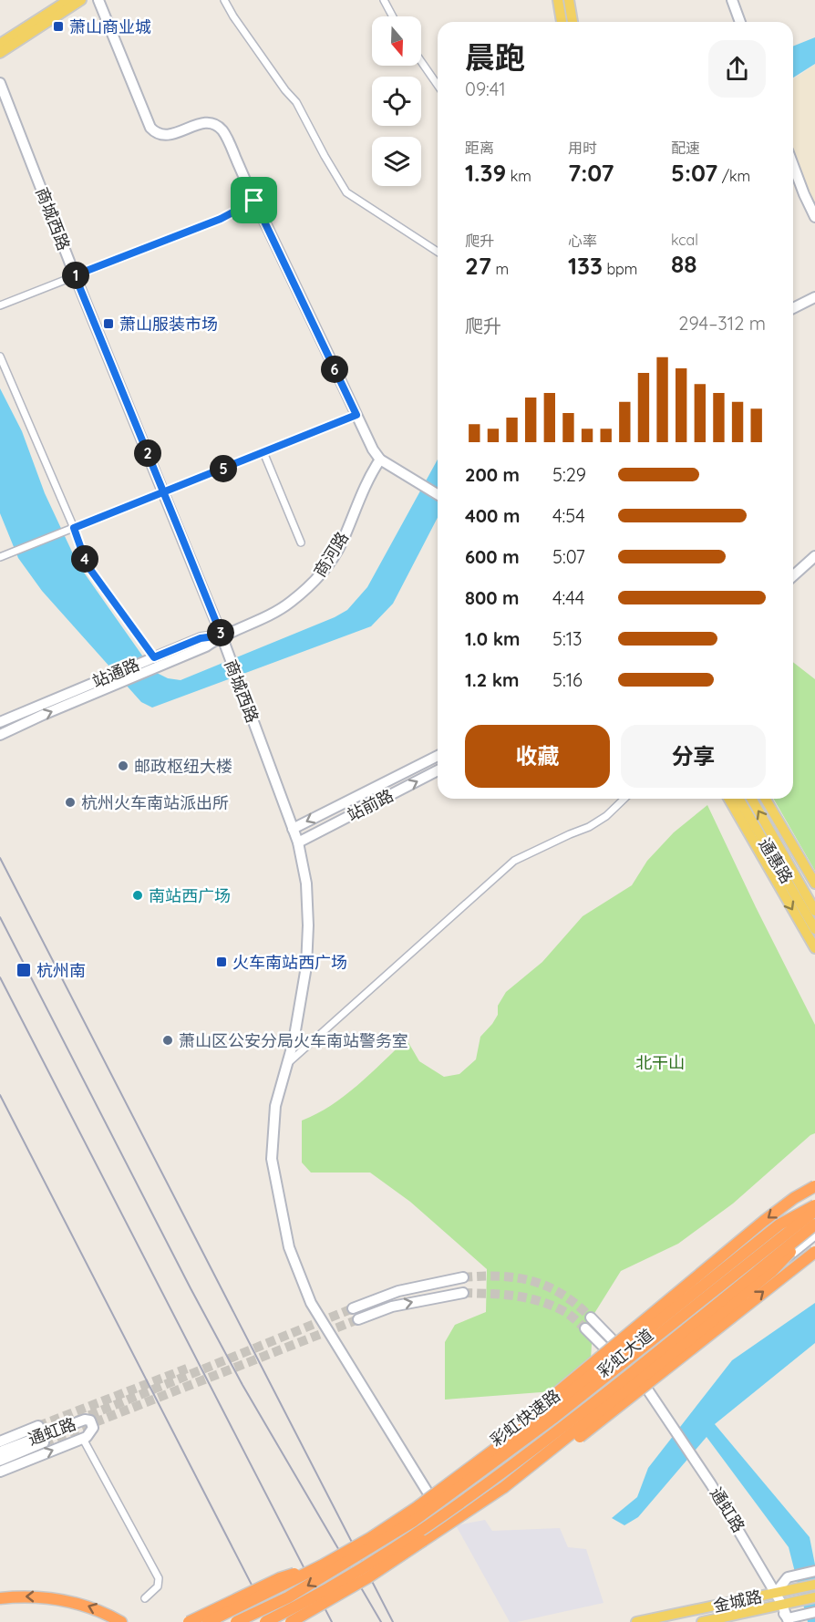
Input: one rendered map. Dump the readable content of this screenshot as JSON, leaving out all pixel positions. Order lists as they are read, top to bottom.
{
  "streets": {
    "highway": ["彩虹快速路"],
    "main road": [
      "商城西路",
      "商河路",
      "站通路",
      "站前路",
      "通惠路",
      "彩虹大道",
      "通虹路",
      "金城路"
    ]
  },
  "crossings": [
    ["商城西路", "商河路"],
    ["商城西路", "站通路"],
    ["商城西路", "站前路"],
    ["商城西路", "彩虹大道"],
    ["商河路", "站通路"],
    ["彩虹大道", "通虹路"],
    ["通虹路", "金城路"]
  ],
  "parks": ["北干山"],
  "places": {
    "transit": [
      "萧山商业城",
      "萧山服装市场",
      "火车南站西广场",
      "杭州南"
    ],
    "other": [
      "邮政枢纽大楼",
      "杭州火车南站派出所",
      "南站西广场",
      "萧山区公安分局火车南站警务室"
    ]
  },
  "north": "bottom",
  "page": {
    "heading": ["晨跑", "09:41"],
    "stats": [
      ["距离", "1.39 km"],
      ["用时", "7:07"],
      ["配速", "5:07 /km"],
      ["爬升", "27 m"],
      ["心率", "133 bpm"],
      ["kcal", "88"]
    ],
    "pins": [
      "1",
      "6",
      "2",
      "5",
      "4",
      "3"
    ],
    "chart": ["爬升", "294–312 m"],
    "list": [
      {
        "name": "200 m",
        "note": "5:29"
      },
      {
        "name": "400 m",
        "note": "4:54"
      },
      {
        "name": "600 m",
        "note": "5:07"
      },
      {
        "name": "800 m",
        "note": "4:44"
      },
      {
        "name": "1.0 km",
        "note": "5:13"
      },
      {
        "name": "1.2 km",
        "note": "5:16"
      }
    ],
    "buttons": ["收藏", "分享"]
  }
}
